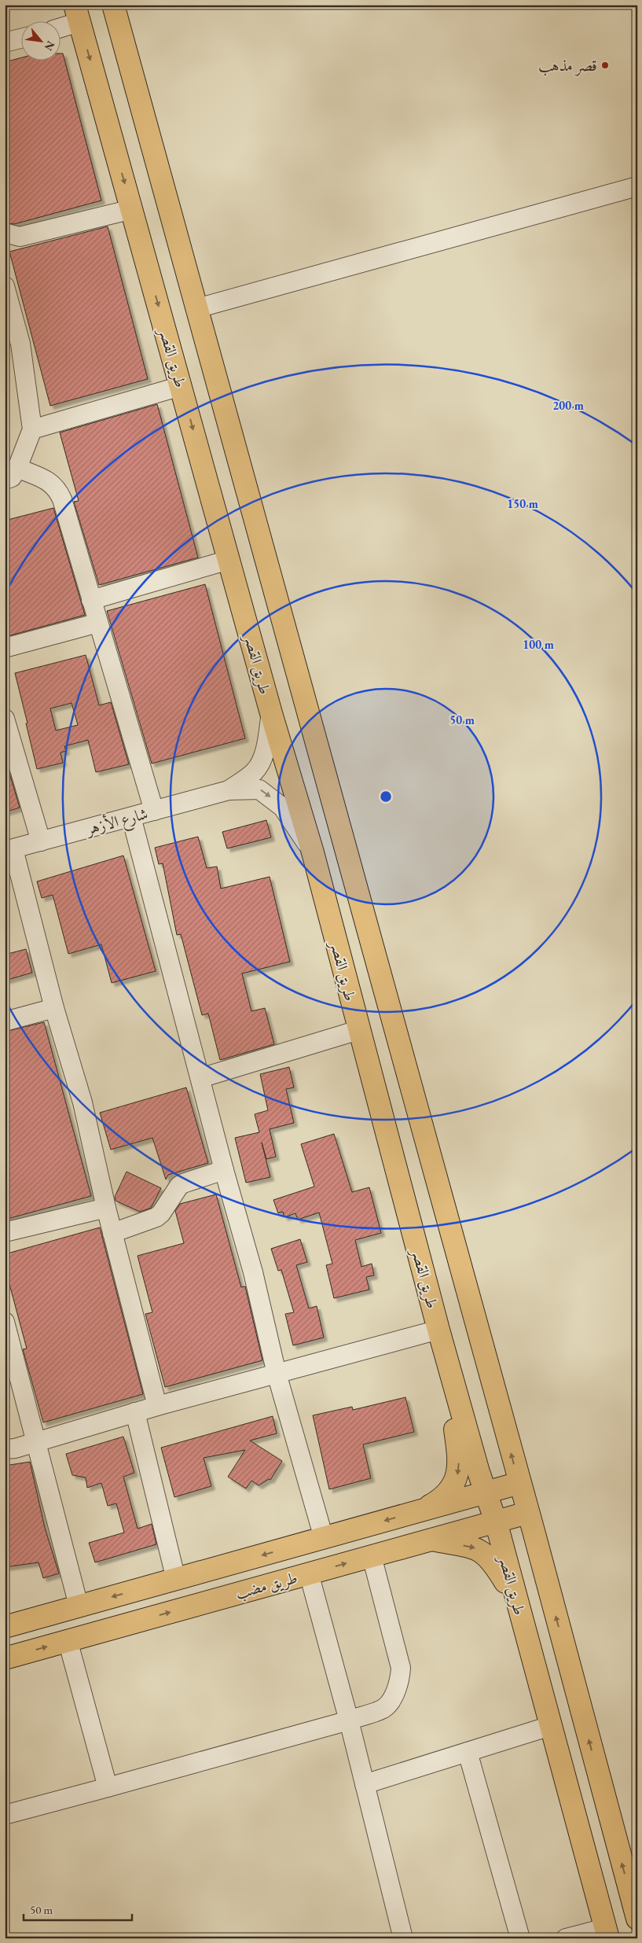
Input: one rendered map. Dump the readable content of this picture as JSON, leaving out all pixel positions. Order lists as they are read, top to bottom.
{
  "streets": {
    "main road": ["طريق القصر", "طريق مضب"],
    "street": ["شارع الأزهر"]
  },
  "crossings": [
    ["طريق القصر", "شارع الأزهر"],
    ["طريق القصر", "طريق مضب"]
  ],
  "places": ["قصر مذهب"],
  "scale_bar": "50 m",
  "north": "bottom right",
  "rings": [
    "200 m",
    "150 m",
    "100 m",
    "50 m"
  ]
}
